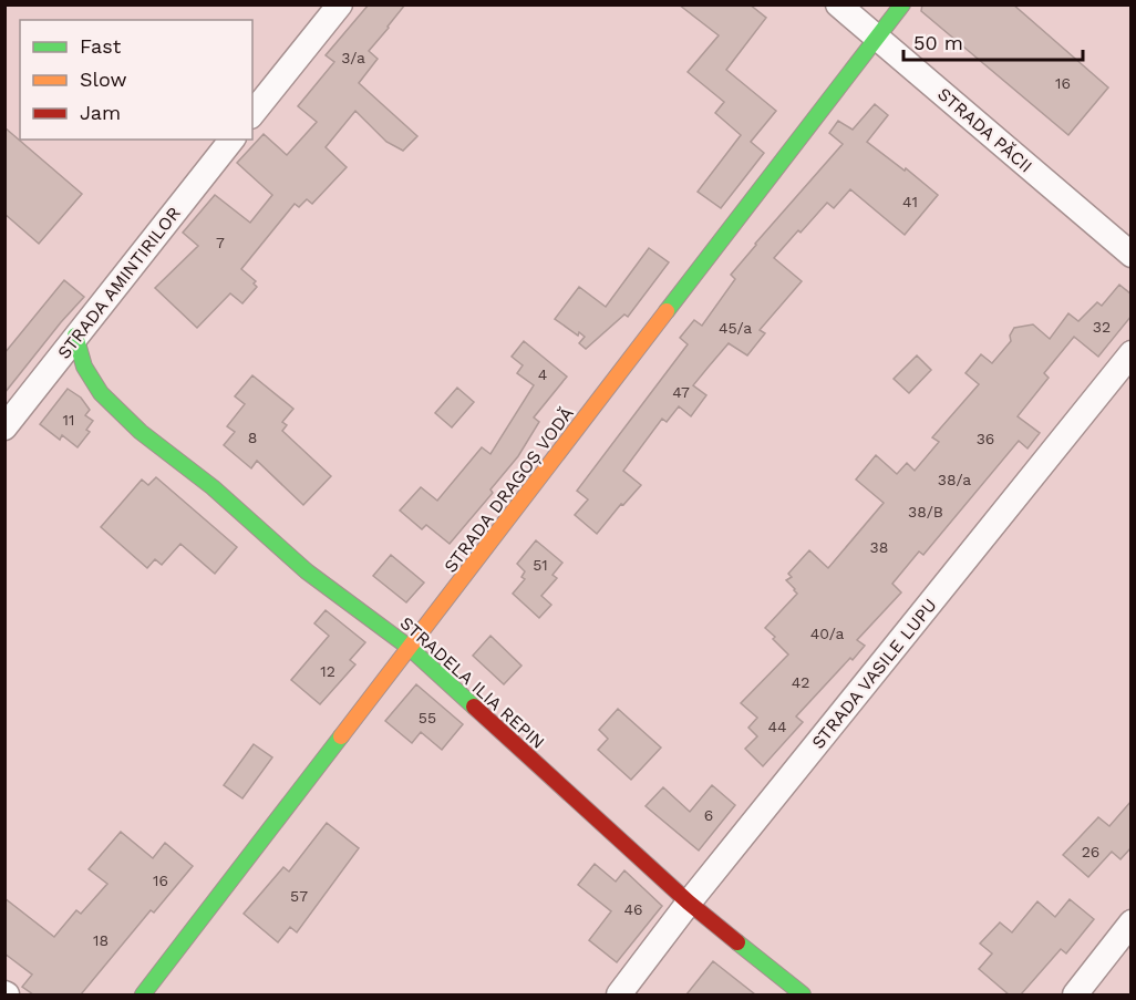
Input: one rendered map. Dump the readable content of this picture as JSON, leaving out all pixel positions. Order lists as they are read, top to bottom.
{
  "streets": {
    "street": [
      "STRADA PĂCII",
      "STRADA AMINTIRILOR",
      "STRADA DRAGOȘ VODĂ",
      "STRADA VASILE LUPU",
      "STRADELA ILIA REPIN"
    ]
  },
  "crossings": [
    ["STRADA PĂCII", "STRADA DRAGOȘ VODĂ"],
    ["STRADA AMINTIRILOR", "STRADELA ILIA REPIN"],
    ["STRADA DRAGOȘ VODĂ", "STRADELA ILIA REPIN"],
    ["STRADA VASILE LUPU", "STRADELA ILIA REPIN"]
  ],
  "house_numbers": [
    "3/a",
    "16",
    "41",
    "7",
    "32",
    "45/a",
    "4",
    "47",
    "11",
    "8",
    "36",
    "38/a",
    "38/B",
    "38",
    "51",
    "40/a",
    "12",
    "42",
    "55",
    "44",
    "6",
    "26",
    "16",
    "57",
    "46",
    "18"
  ],
  "legend": ["Fast", "Slow", "Jam"],
  "scale_bar": "50 m"
}
